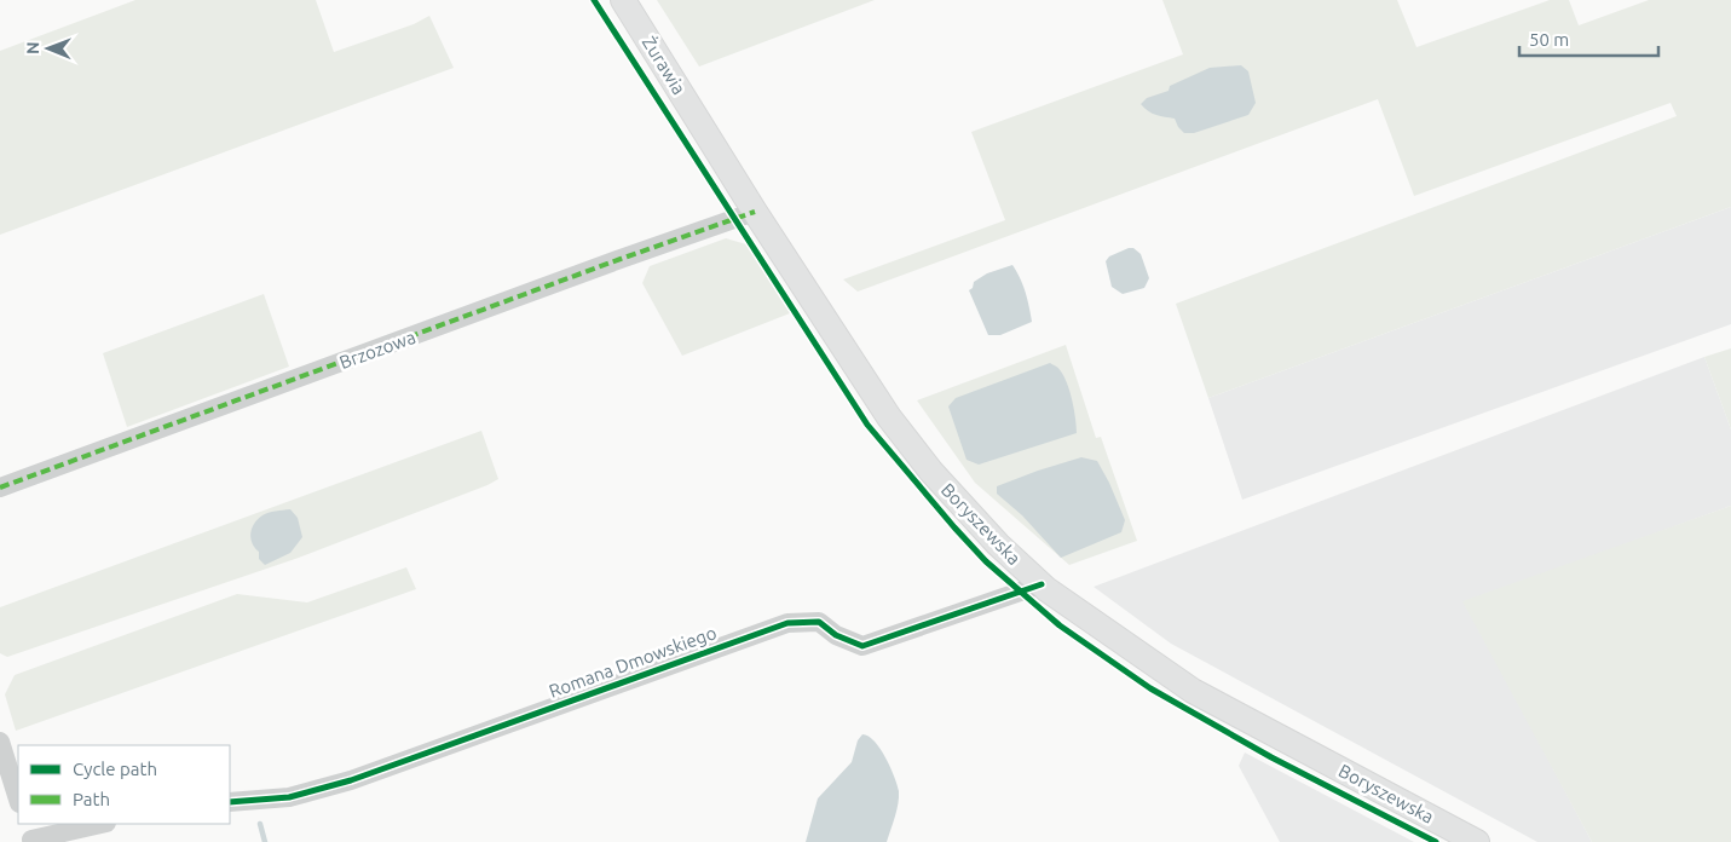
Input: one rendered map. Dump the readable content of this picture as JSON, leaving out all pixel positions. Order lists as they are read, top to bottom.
{
  "streets": {
    "main road": ["Żurawia", "Boryszewska"],
    "street": ["Brzozowa", "Romana Dmowskiego"]
  },
  "crossings": [
    ["Żurawia", "Boryszewska"],
    ["Brzozowa", "Boryszewska"],
    ["Boryszewska", "Romana Dmowskiego"]
  ],
  "legend": ["Cycle path", "Path"],
  "scale_bar": "50 m",
  "north": "left"
}
